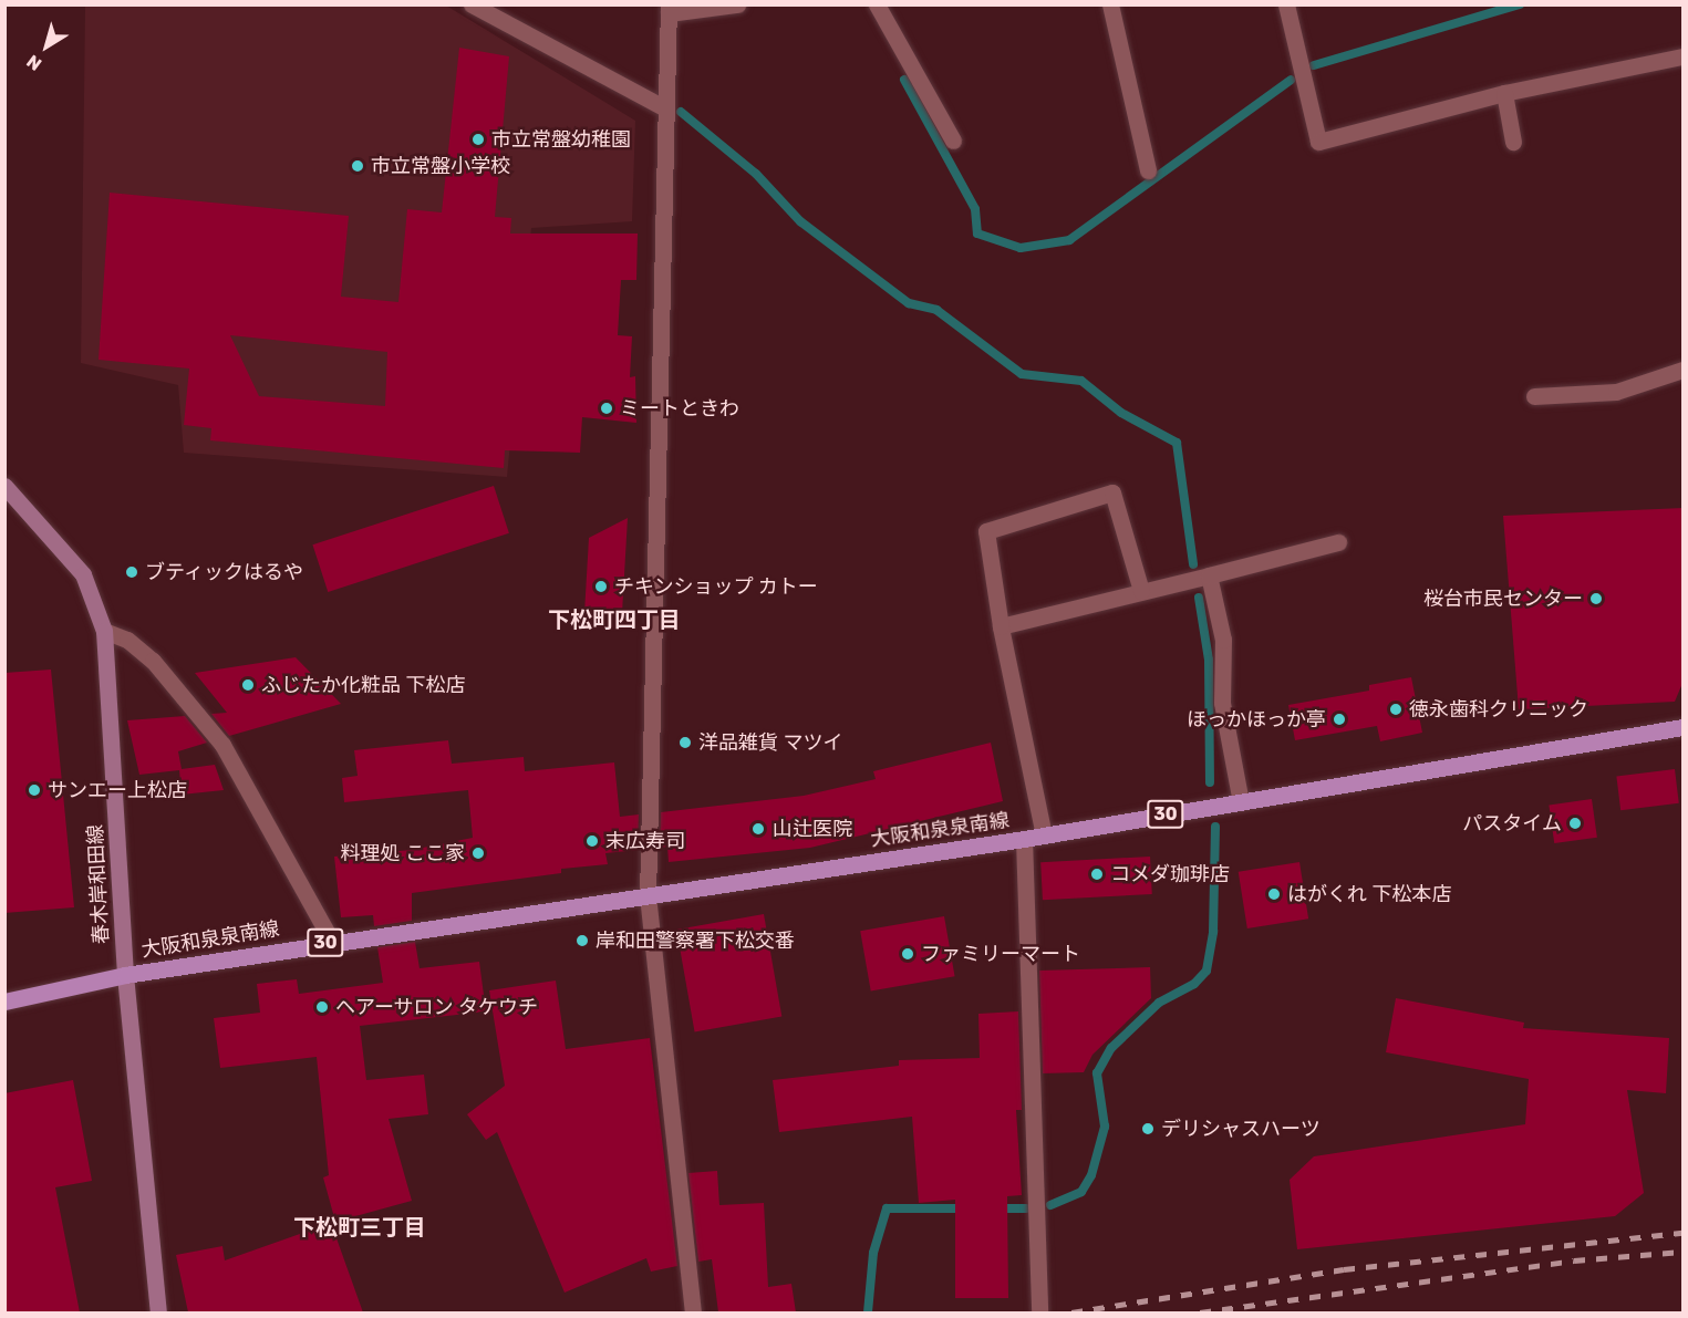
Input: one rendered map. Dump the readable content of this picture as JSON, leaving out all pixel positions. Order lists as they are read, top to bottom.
{
  "streets": {
    "main road": ["30", "大阪和泉泉南線", "春木岸和田線"]
  },
  "crossings": [
    ["大阪和泉泉南線", "春木岸和田線"]
  ],
  "districts": ["下松町四丁目", "下松町三丁目"],
  "places": [
    "市立常盤幼稚園",
    "市立常盤小学校",
    "ミートときわ",
    "ブティックはるや",
    "チキンショップ カトー",
    "桜台市民センター",
    "ふじたか化粧品 下松店",
    "徳永歯科クリニック",
    "ほっかほっか亭",
    "洋品雑貨 マツイ",
    "サンエー上松店",
    "パスタイム",
    "山辻医院",
    "末広寿司",
    "料理処 ここ家",
    "コメダ珈琲店",
    "はがくれ 下松本店",
    "岸和田警察署下松交番",
    "ファミリーマート",
    "ヘアーサロン タケウチ",
    "デリシャスハーツ"
  ],
  "north": "bottom left"
}
